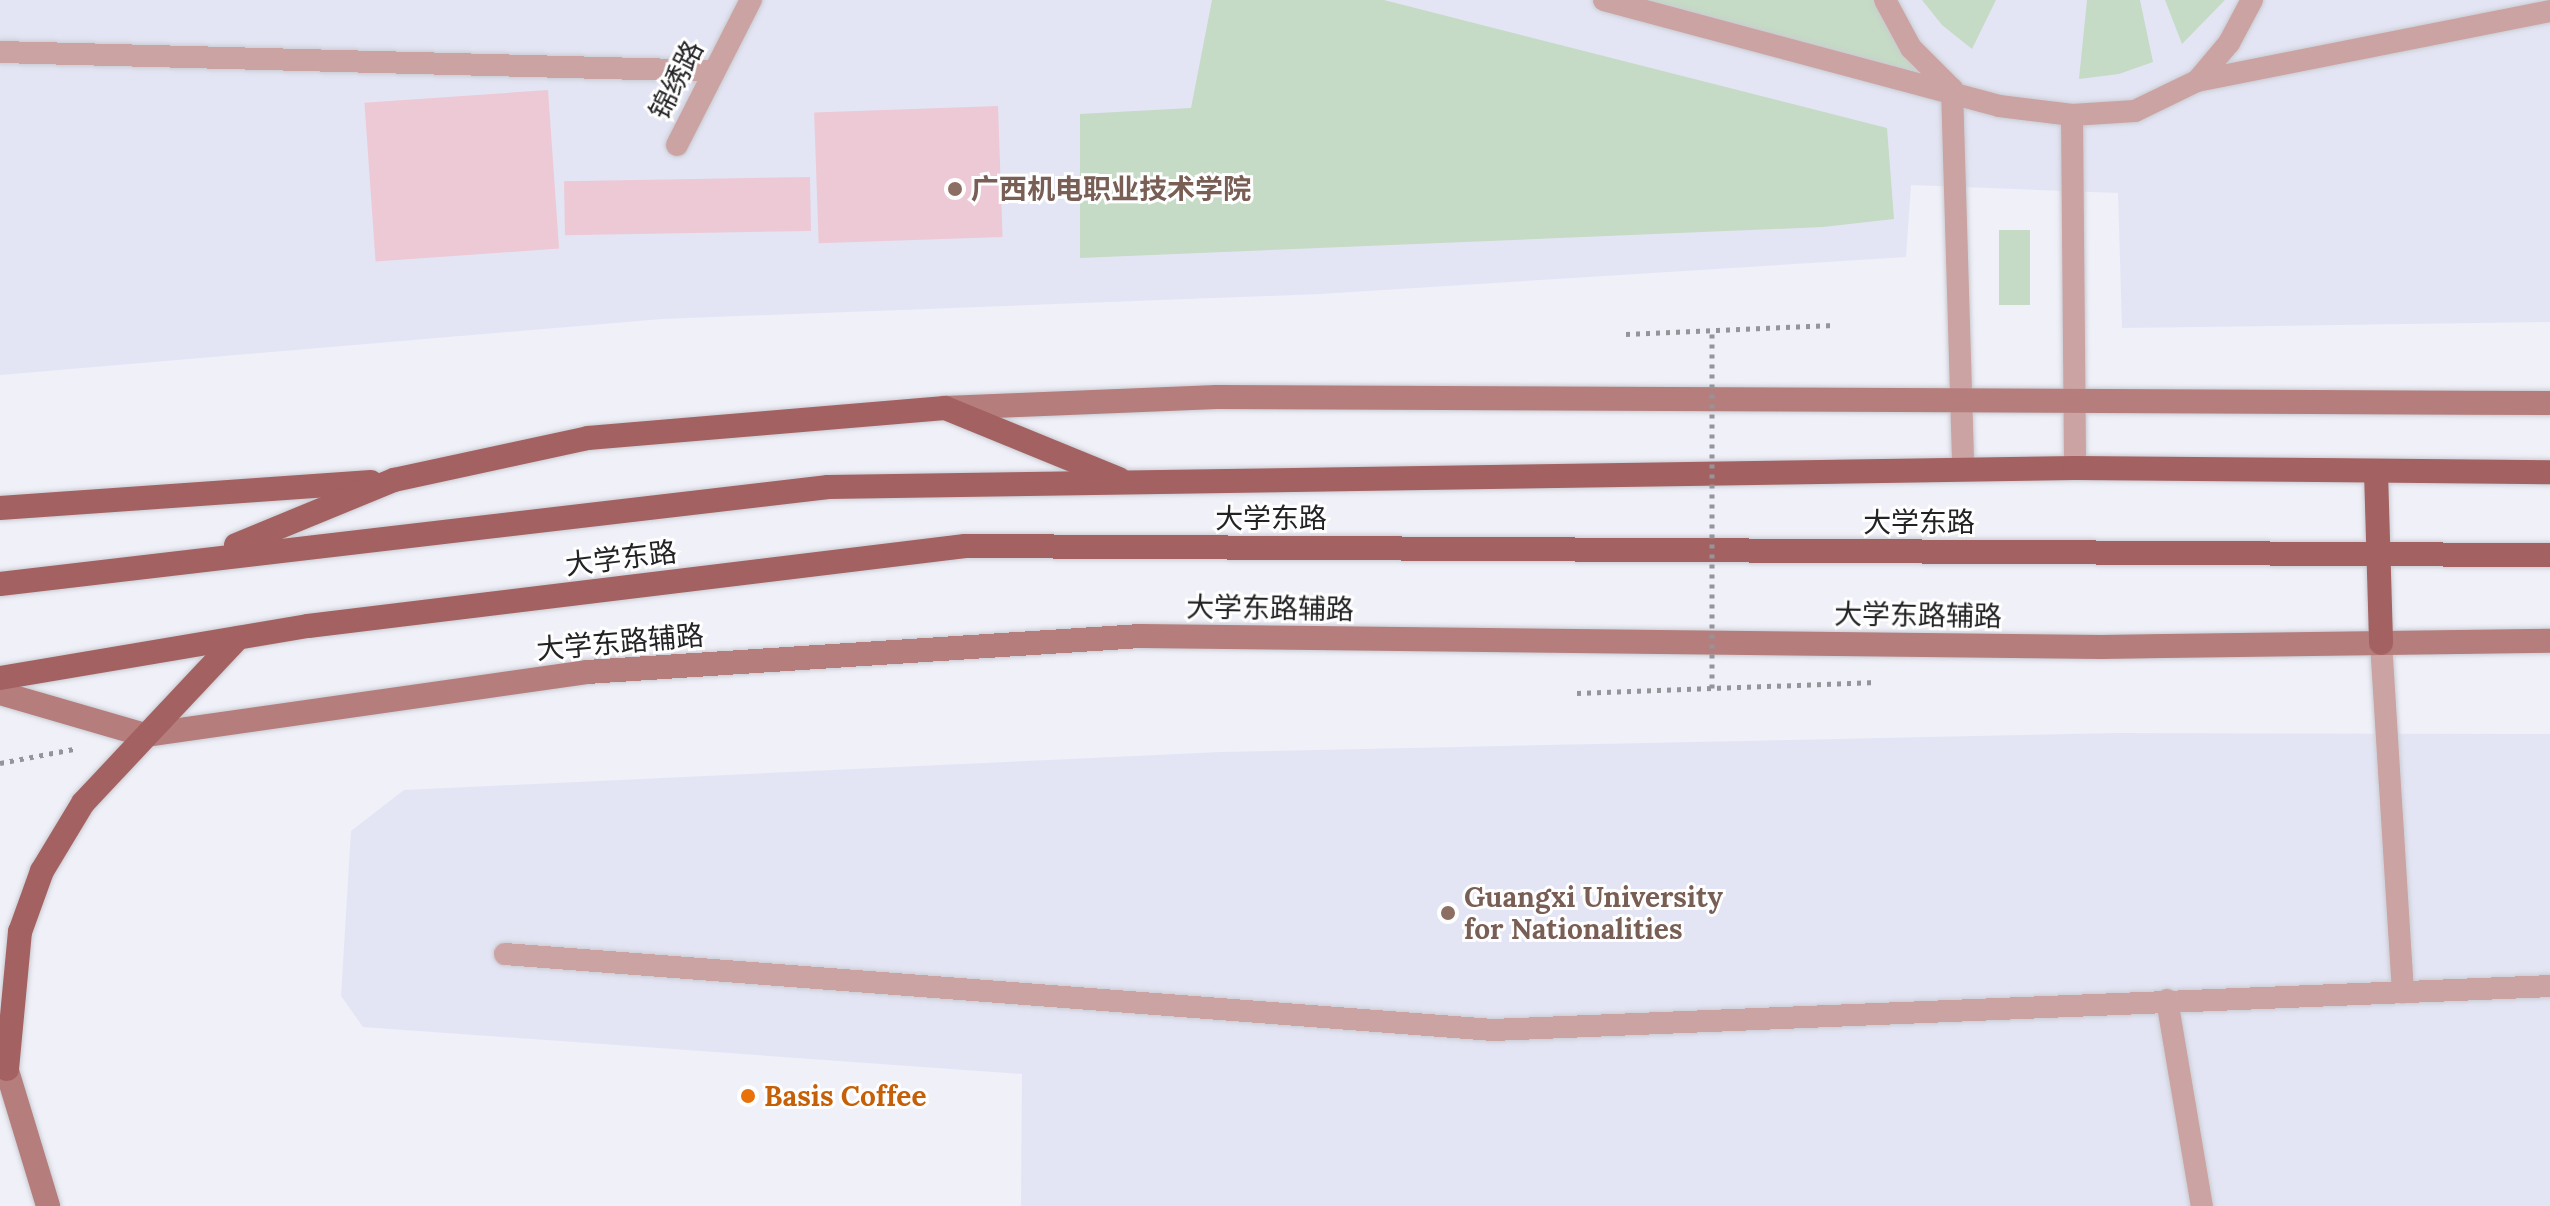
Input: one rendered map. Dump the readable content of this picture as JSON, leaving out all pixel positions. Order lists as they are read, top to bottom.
{
  "streets": {
    "main road": ["大学东路"],
    "street": ["大学东路辅路"],
    "lane": ["锦绣路"]
  },
  "places": ["广西机电职业技术学院", "Guangxi University for Nationalities", "Basis Coffee"]
}
